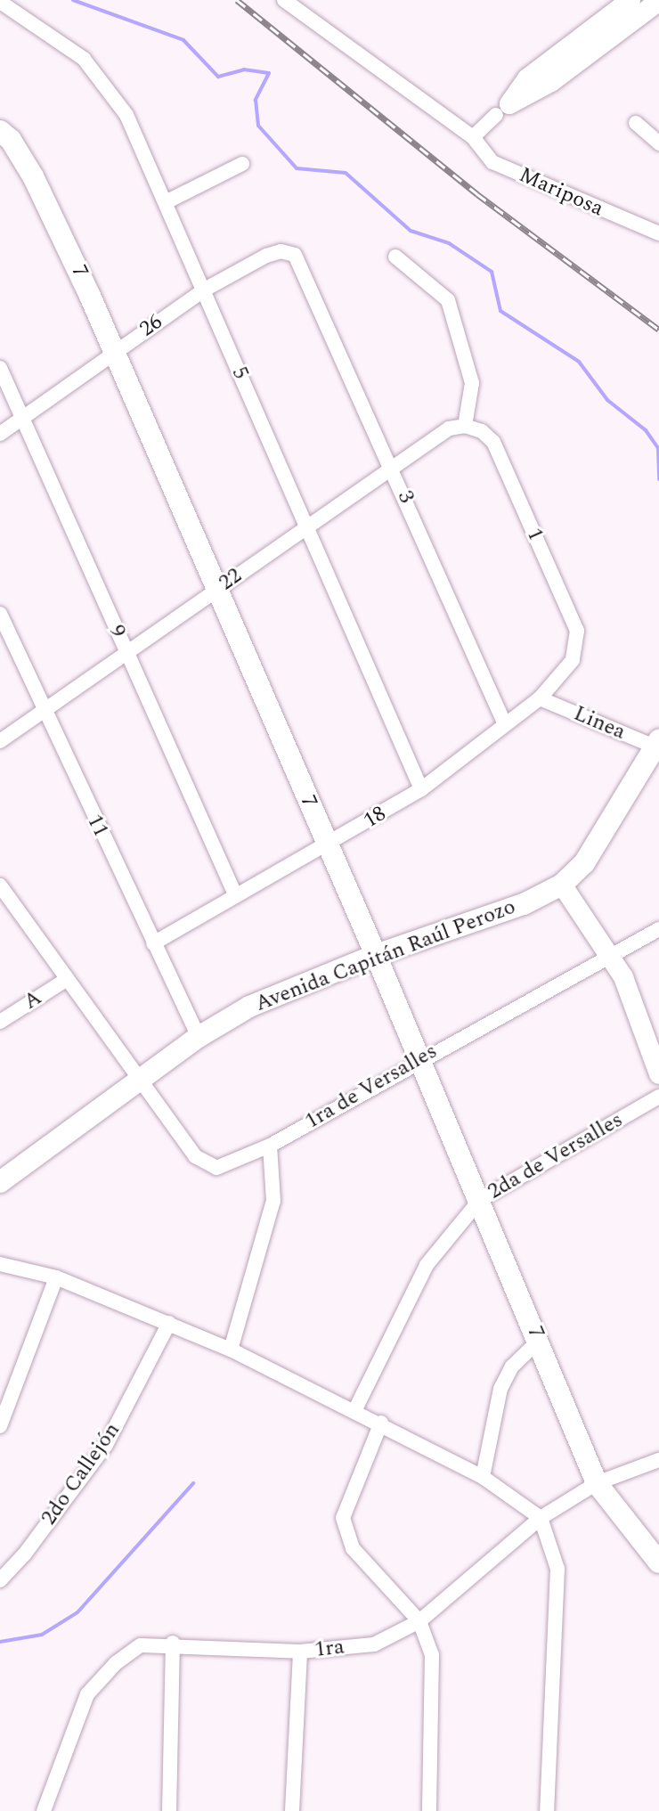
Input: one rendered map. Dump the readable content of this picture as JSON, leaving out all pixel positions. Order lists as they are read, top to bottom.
{
  "streets": {
    "main road": ["7", "Avenida Capitán Raúl Perozo"],
    "street": [
      "Mariposa",
      "26",
      "5",
      "3",
      "1",
      "22",
      "9",
      "Linea",
      "18",
      "11",
      "A",
      "1ra de Versalles",
      "2da de Versalles",
      "2do Callejón",
      "1ra"
    ]
  },
  "crossings": [
    ["7", "26"],
    ["7", "22"],
    ["7", "18"],
    ["7", "Avenida Capitán Raúl Perozo"],
    ["7", "1ra de Versalles"],
    ["7", "2da de Versalles"],
    ["7", "1ra"],
    ["26", "5"],
    ["26", "3"],
    ["26", "9"],
    ["5", "22"],
    ["5", "18"],
    ["3", "22"],
    ["3", "18"],
    ["1", "22"],
    ["1", "18"],
    ["22", "9"],
    ["22", "11"],
    ["9", "18"],
    ["Linea", "18"],
    ["Linea", "Avenida Capitán Raúl Perozo"],
    ["18", "11"],
    ["11", "Avenida Capitán Raúl Perozo"]
  ]
}
